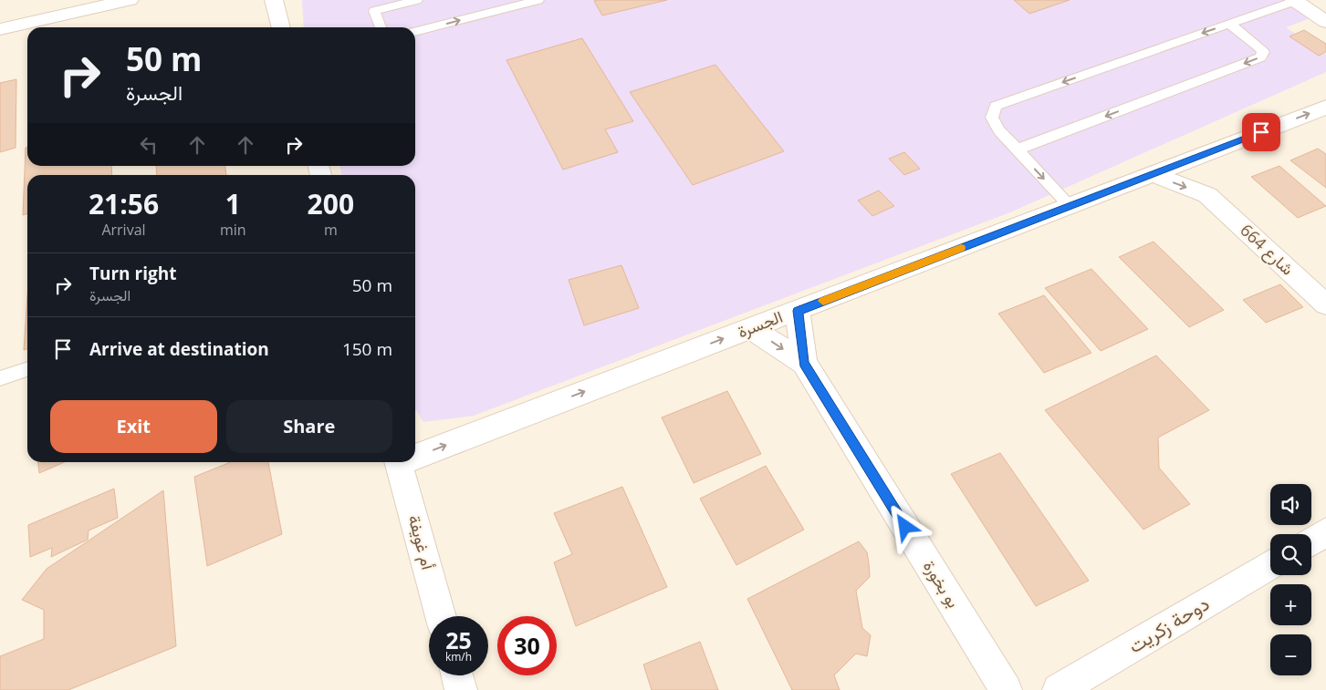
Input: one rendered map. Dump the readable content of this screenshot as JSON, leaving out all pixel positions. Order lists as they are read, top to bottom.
{
  "streets": {
    "street": [
      "شارع 664",
      "الجسرة",
      "أم غويفة",
      "بو بخورة",
      "دوحة زكريت"
    ]
  },
  "crossings": [
    ["شارع 664", "الجسرة"],
    ["الجسرة", "بو بخورة"]
  ],
  "one_way": ["الجسرة"],
  "page": {
    "turn": ["50 m", "الجسرة"],
    "eta": [
      "21:56",
      "Arrival",
      "1",
      "min",
      "200",
      "m"
    ],
    "list": [
      {
        "name": "Turn right",
        "note": "الجسرة",
        "value": "50 m"
      },
      {
        "name": "Arrive at destination",
        "value": "150 m"
      }
    ],
    "buttons": ["Exit", "Share"],
    "map_buttons": ["+", "−"],
    "speed": "25 km/h",
    "limit": "30"
  }
}
